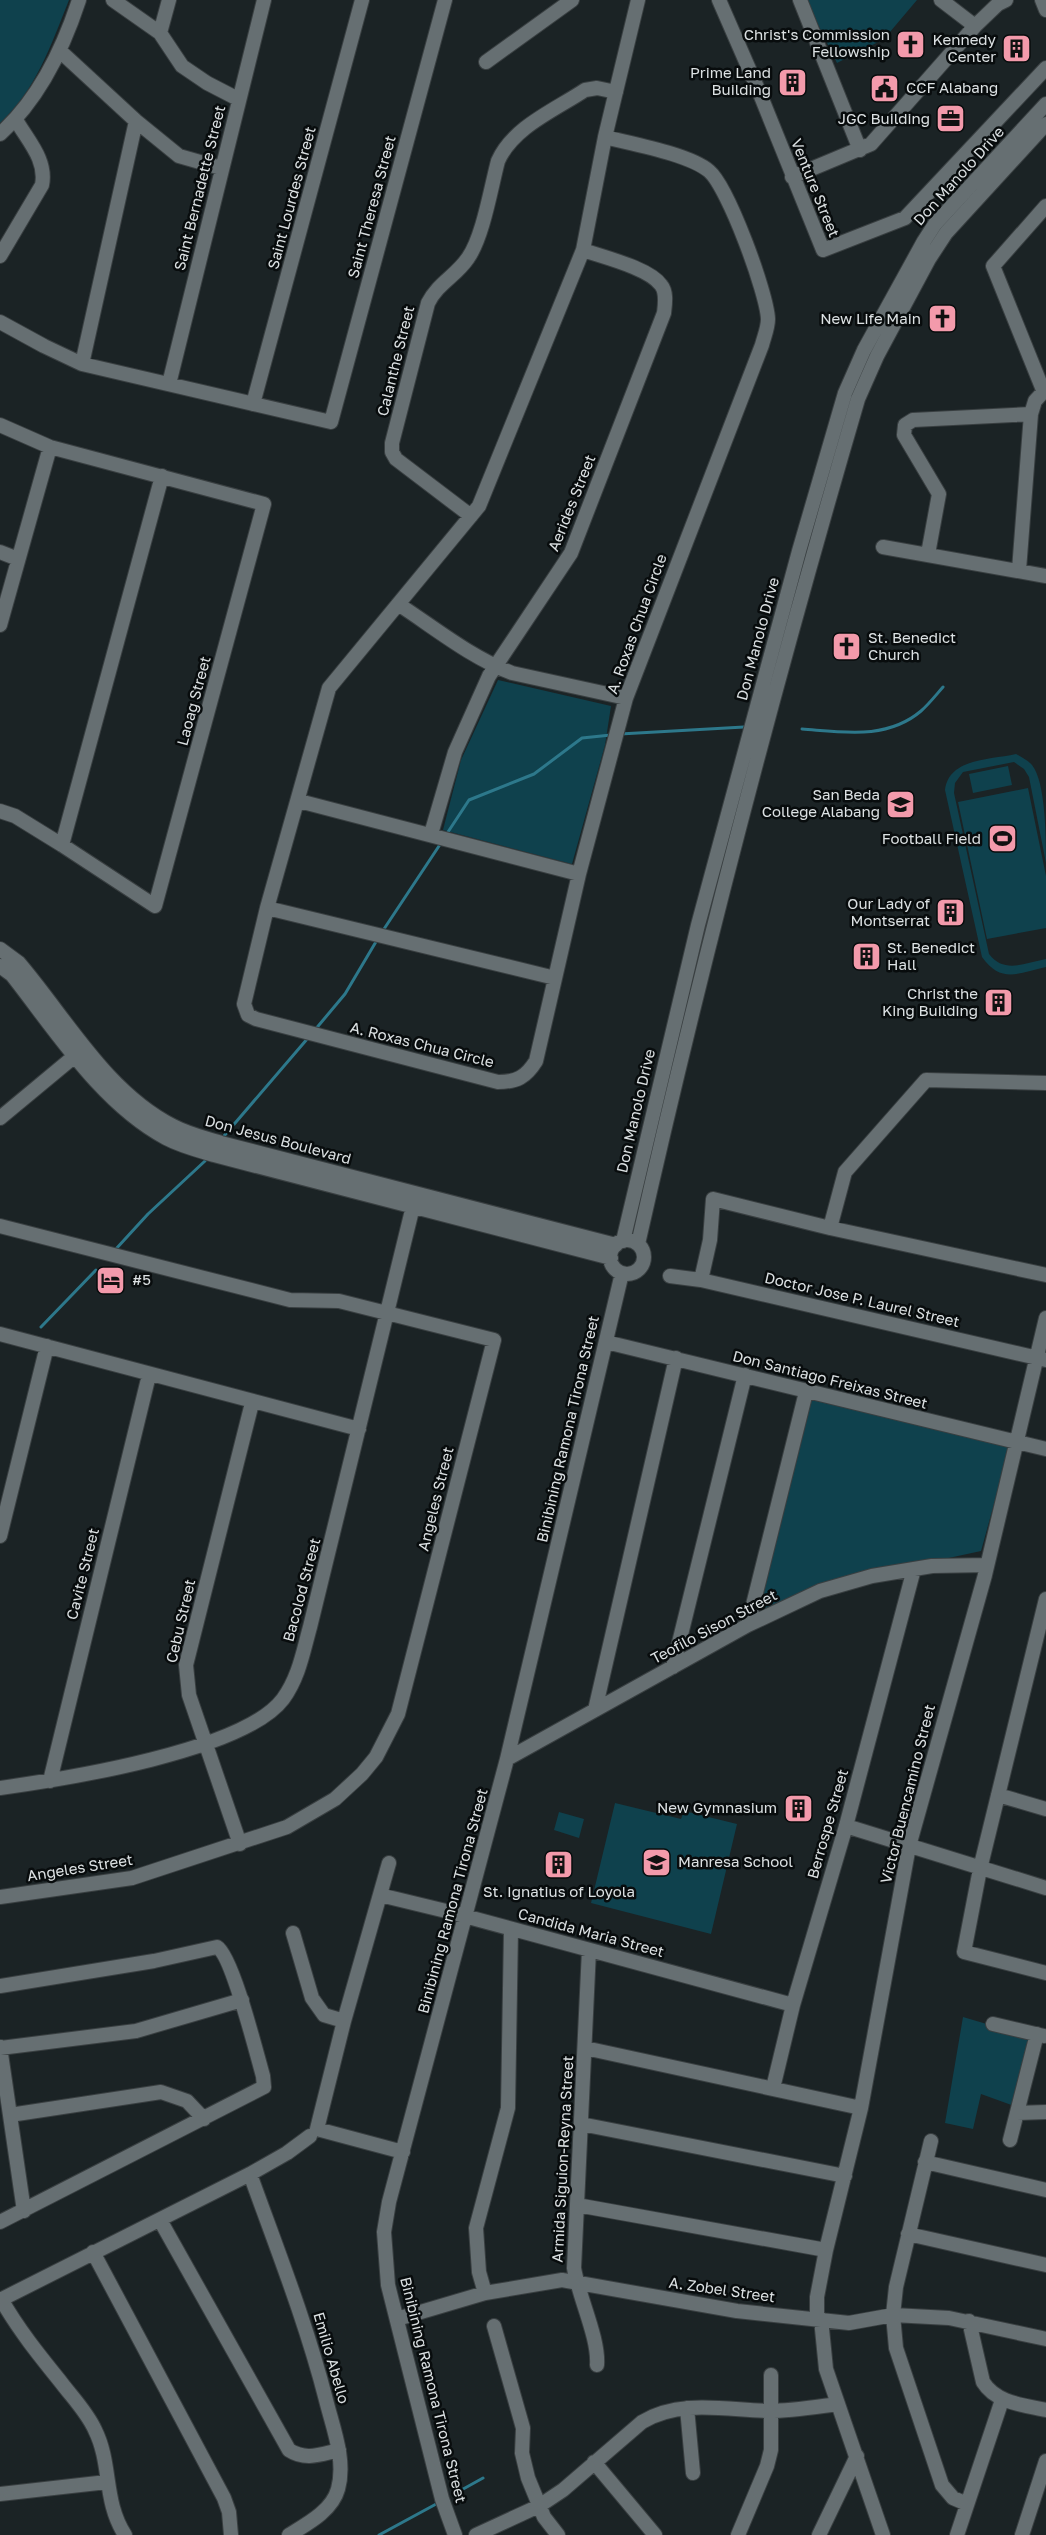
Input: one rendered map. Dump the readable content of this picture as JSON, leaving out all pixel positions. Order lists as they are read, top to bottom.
{
  "streets": {
    "street": [
      "Don Manolo Drive",
      "Saint Bernadette Street",
      "Venture Street",
      "Saint Lourdes Street",
      "Saint Theresa Street",
      "Calanthe Street",
      "Aerides Street",
      "A. Roxas Chua Circle",
      "Laoag Street",
      "Don Jesus Boulevard",
      "Doctor Jose P. Laurel Street",
      "Don Santiago Freixas Street",
      "Binibining Ramona Tirona Street",
      "Angeles Street",
      "Cavite Street",
      "Bacolod Street",
      "Cebu Street",
      "Teofilo Sison Street",
      "Victor Buencamino Street",
      "Berrospe Street",
      "Candida Maria Street",
      "Armida Siguion-Reyna Street",
      "A. Zobel Street",
      "Emilio Abello"
    ]
  },
  "crossings": [
    ["Don Manolo Drive", "Don Jesus Boulevard"],
    ["Don Manolo Drive", "Binibining Ramona Tirona Street"],
    ["Saint Lourdes Street", "Saint Theresa Street"],
    ["Calanthe Street", "A. Roxas Chua Circle"],
    ["Aerides Street", "A. Roxas Chua Circle"],
    ["Don Jesus Boulevard", "Binibining Ramona Tirona Street"],
    ["Don Jesus Boulevard", "Bacolod Street"],
    ["Doctor Jose P. Laurel Street", "Victor Buencamino Street"],
    ["Don Santiago Freixas Street", "Binibining Ramona Tirona Street"],
    ["Don Santiago Freixas Street", "Victor Buencamino Street"],
    ["Binibining Ramona Tirona Street", "Teofilo Sison Street"],
    ["Binibining Ramona Tirona Street", "Candida Maria Street"],
    ["Binibining Ramona Tirona Street", "A. Zobel Street"],
    ["Angeles Street", "Bacolod Street"],
    ["Angeles Street", "Cebu Street"],
    ["Cavite Street", "Bacolod Street"],
    ["Bacolod Street", "Cebu Street"],
    ["Teofilo Sison Street", "Victor Buencamino Street"],
    ["Teofilo Sison Street", "Berrospe Street"],
    ["Victor Buencamino Street", "A. Zobel Street"],
    ["Berrospe Street", "Candida Maria Street"],
    ["Candida Maria Street", "Armida Siguion-Reyna Street"],
    ["Armida Siguion-Reyna Street", "A. Zobel Street"]
  ],
  "places": {
    "church": ["Christ's Commission Fellowship", "New Life Main", "St. Benedict Church"],
    "building": [
      "Kennedy Center",
      "Prime Land Building",
      "Our Lady of Montserrat",
      "St. Benedict Hall",
      "Christ the King Building",
      "New Gymnasium",
      "St. Ignatius of Loyola"
    ],
    "public building": ["CCF Alabang"],
    "office": ["JGC Building"],
    "school or university": ["San Beda College Alabang", "Manresa School"],
    "sports": ["Football Field"],
    "hotel": ["#5"]
  }
}
